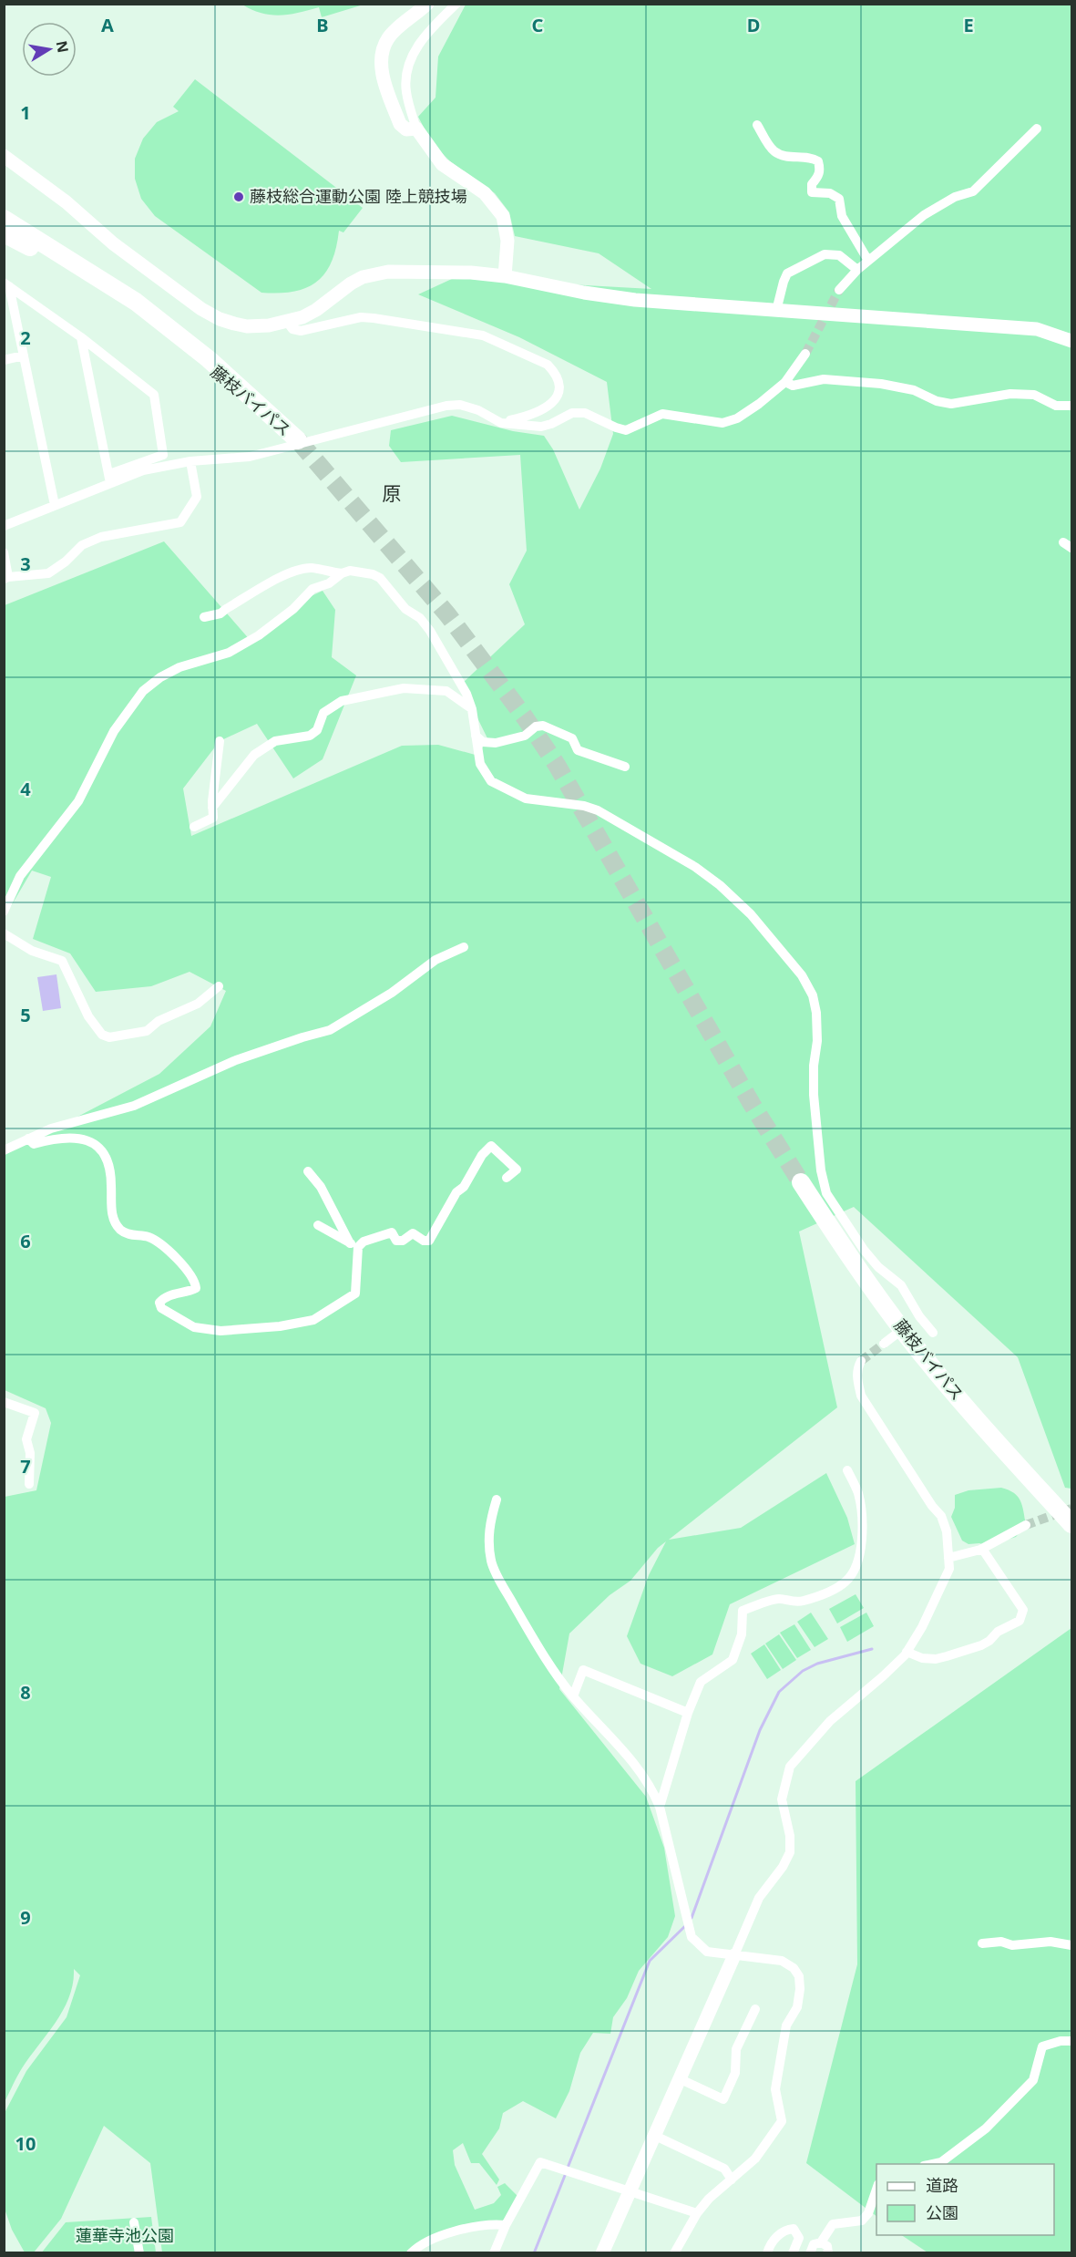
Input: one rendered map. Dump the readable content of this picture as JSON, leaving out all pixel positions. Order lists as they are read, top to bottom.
{
  "streets": {
    "highway": ["藤枝バイパス"]
  },
  "districts": ["原"],
  "parks": ["蓮華寺池公園"],
  "places": ["藤枝総合運動公園 陸上競技場"],
  "legend": ["道路", "公園"],
  "north": "right",
  "grid": {
    "columns": [
      "A",
      "B",
      "C",
      "D",
      "E"
    ],
    "rows": [
      "1",
      "2",
      "3",
      "4",
      "5",
      "6",
      "7",
      "8",
      "9",
      "10"
    ]
  }
}
